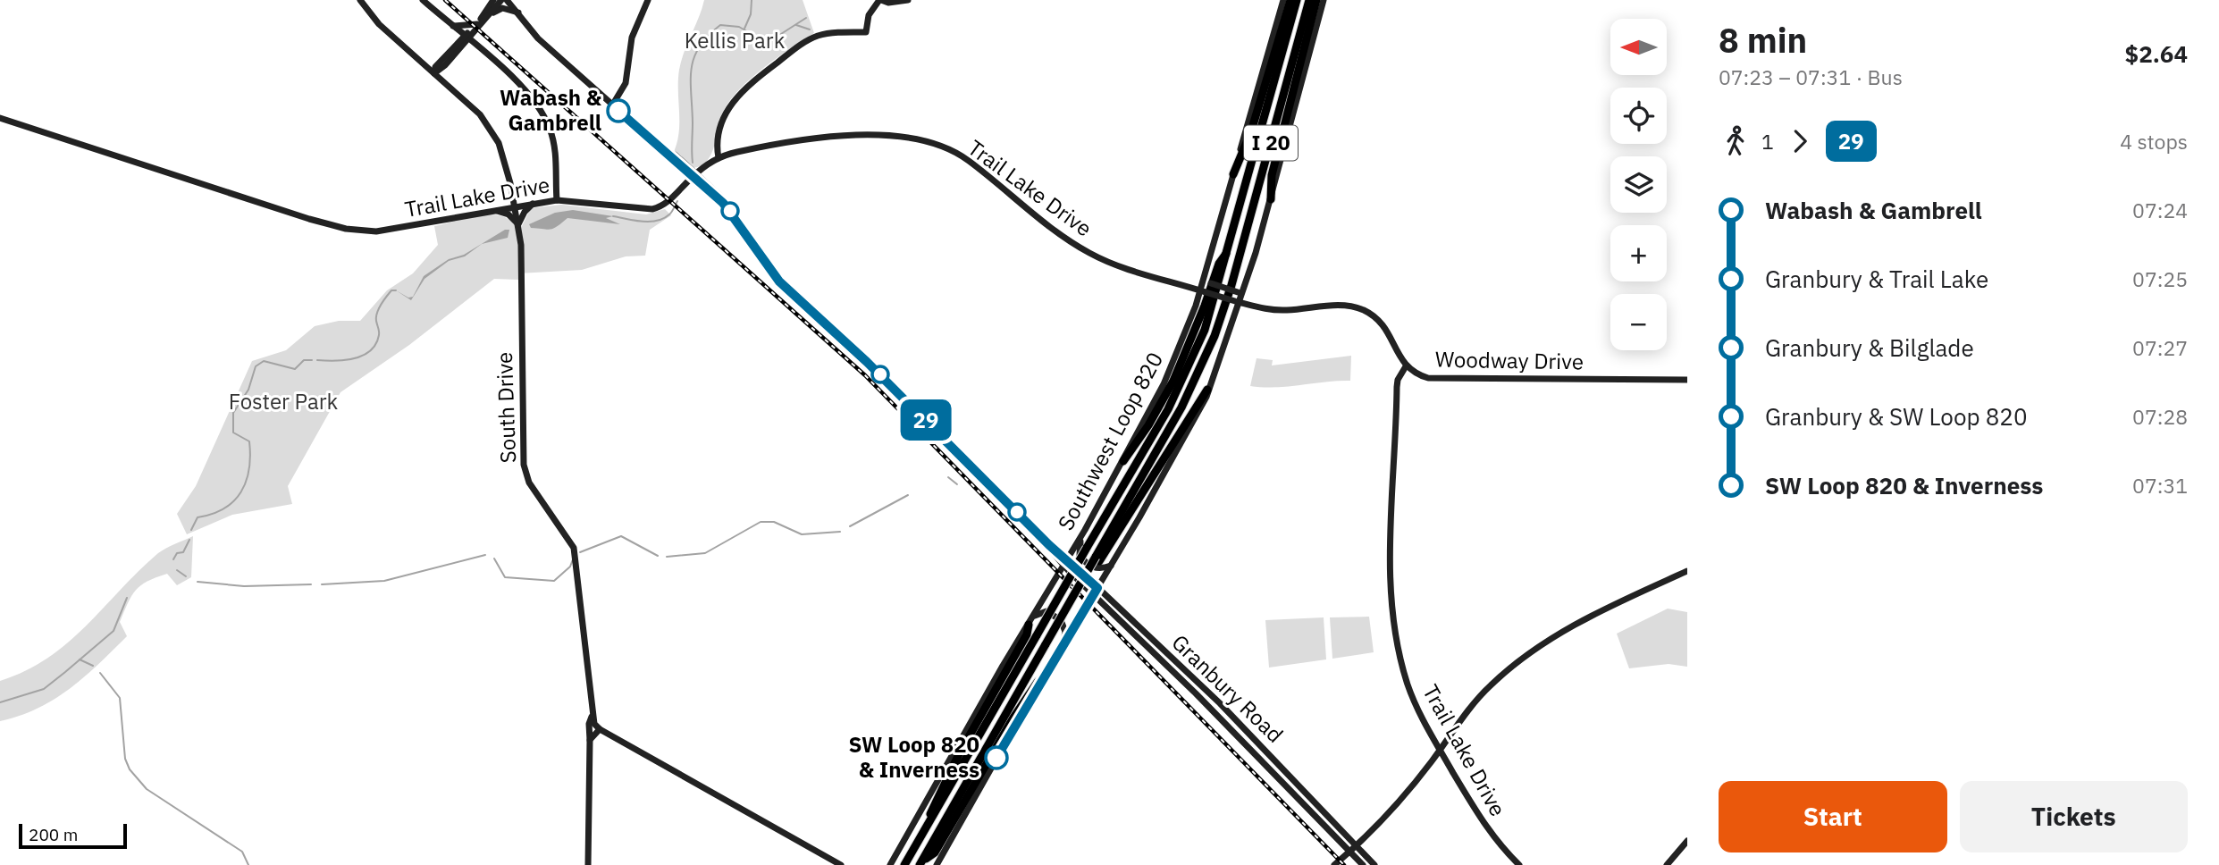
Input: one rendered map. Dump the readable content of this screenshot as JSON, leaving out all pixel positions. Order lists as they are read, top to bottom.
{
  "streets": {
    "highway": ["I 20"],
    "street": [
      "Trail Lake Drive",
      "Woodway Drive",
      "South Drive",
      "Southwest Loop 820",
      "Granbury Road"
    ]
  },
  "crossings": [
    ["Trail Lake Drive", "Woodway Drive"],
    ["Trail Lake Drive", "South Drive"],
    ["Trail Lake Drive", "Southwest Loop 820"],
    ["Trail Lake Drive", "Granbury Road"],
    ["Southwest Loop 820", "Granbury Road"]
  ],
  "parks": ["Kellis Park", "Foster Park"],
  "places": ["Wabash & Gambrell", "SW Loop 820 & Inverness"],
  "lines": ["bus line 29"],
  "scale_bar": "200 m",
  "north": "left",
  "page": {
    "on_map": "29",
    "heading": ["8 min", "07:23 – 07:31 · Bus", "$2.64"],
    "map_buttons": ["+", "−"],
    "legs": ["1", "29", "4 stops"],
    "list": [
      {
        "name": "Wabash & Gambrell",
        "value": "07:24"
      },
      {
        "name": "Granbury & Trail Lake",
        "value": "07:25"
      },
      {
        "name": "Granbury & Bilglade",
        "value": "07:27"
      },
      {
        "name": "Granbury & SW Loop 820",
        "value": "07:28"
      },
      {
        "name": "SW Loop 820 & Inverness",
        "value": "07:31"
      }
    ],
    "buttons": ["Start", "Tickets"],
    "scale": "200 m"
  }
}
